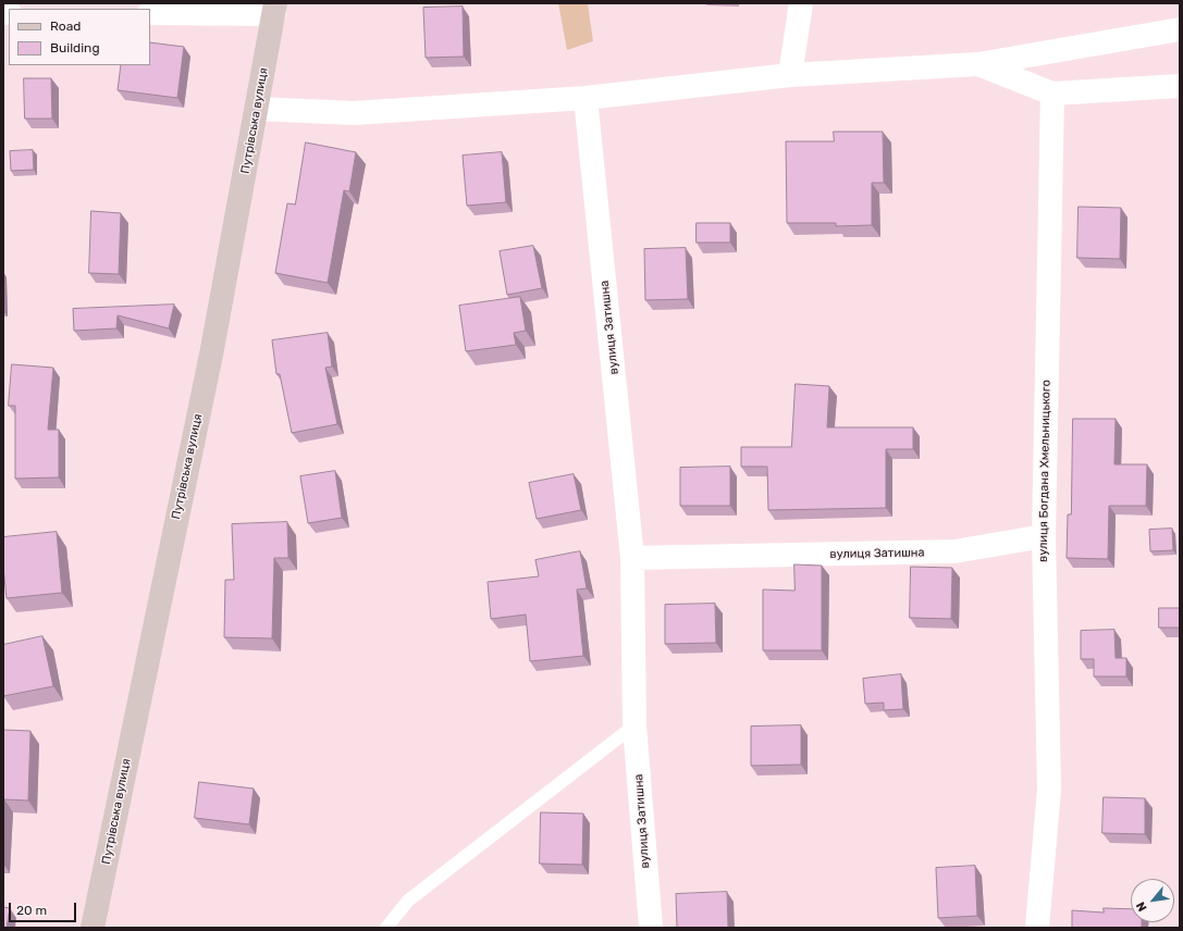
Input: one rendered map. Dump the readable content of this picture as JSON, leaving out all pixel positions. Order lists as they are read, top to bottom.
{
  "streets": {
    "main road": ["Путрівська вулиця"],
    "street": ["вулиця Затишна", "вулиця Богдана Хмельницького"]
  },
  "crossings": [
    ["вулиця Затишна", "вулиця Богдана Хмельницького"]
  ],
  "legend": ["Road", "Building"],
  "scale_bar": "20 m",
  "north": "bottom left"
}
